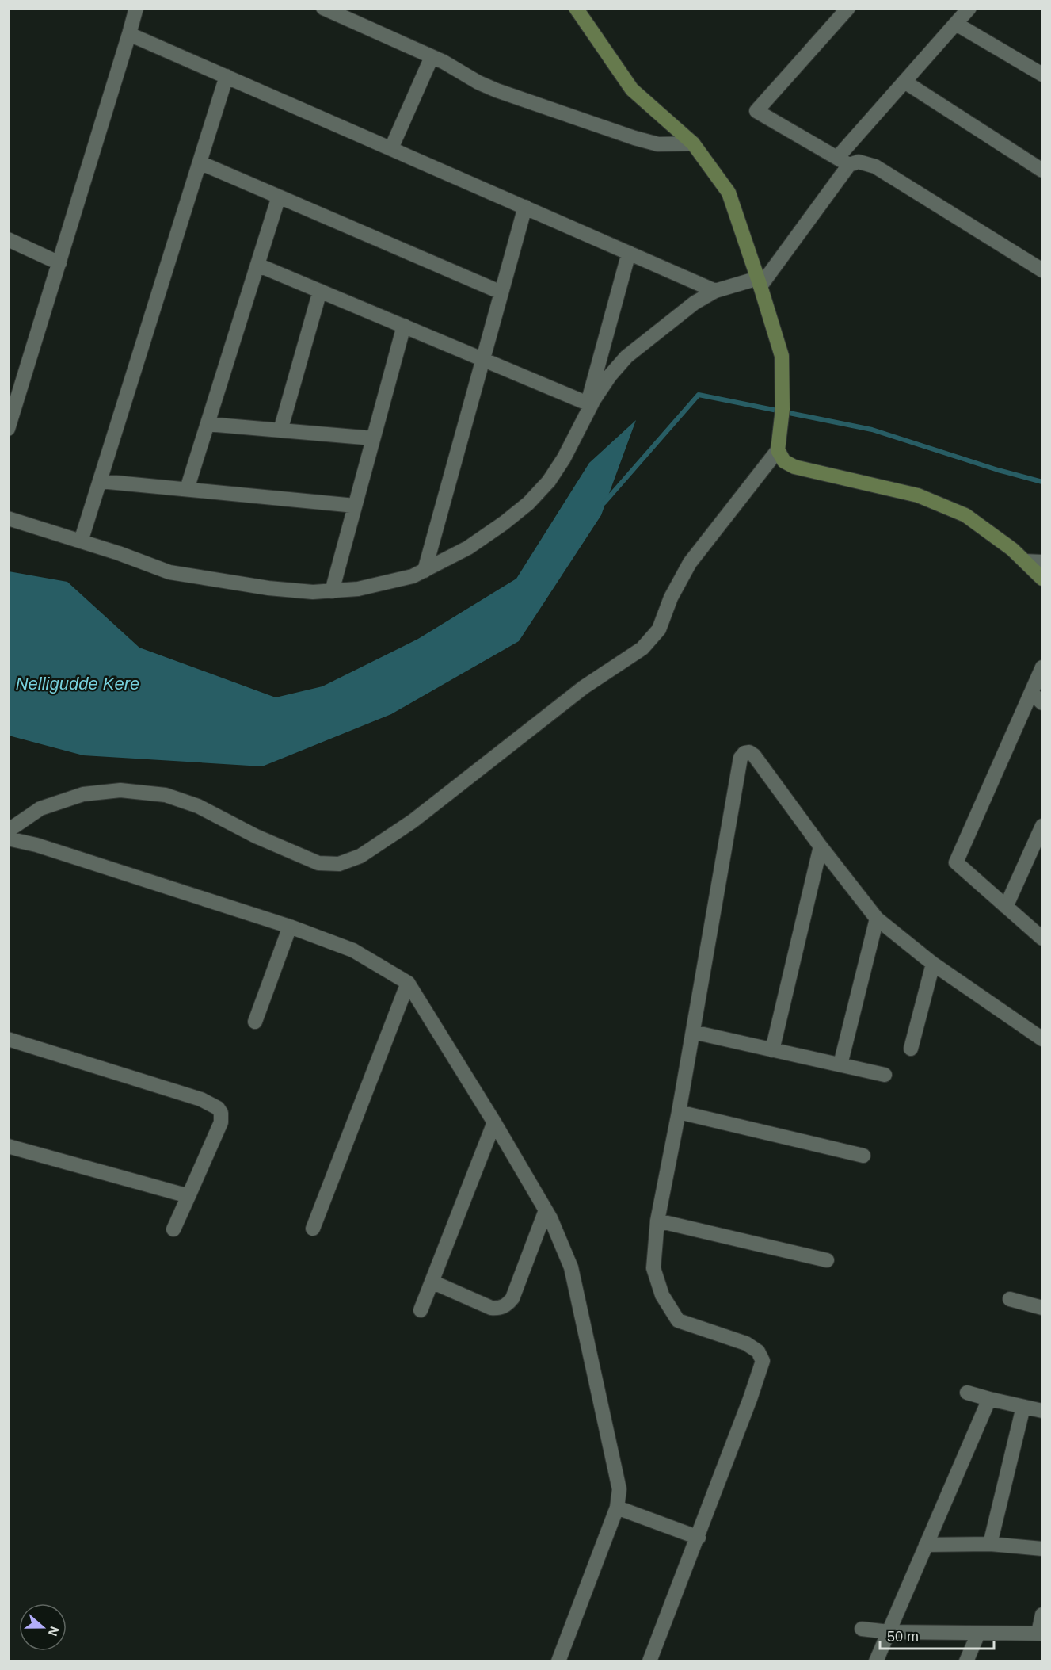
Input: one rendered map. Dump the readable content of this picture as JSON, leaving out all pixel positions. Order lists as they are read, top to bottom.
{
  "water": ["Nelligudde Kere"],
  "scale_bar": "50 m",
  "north": "right"
}
